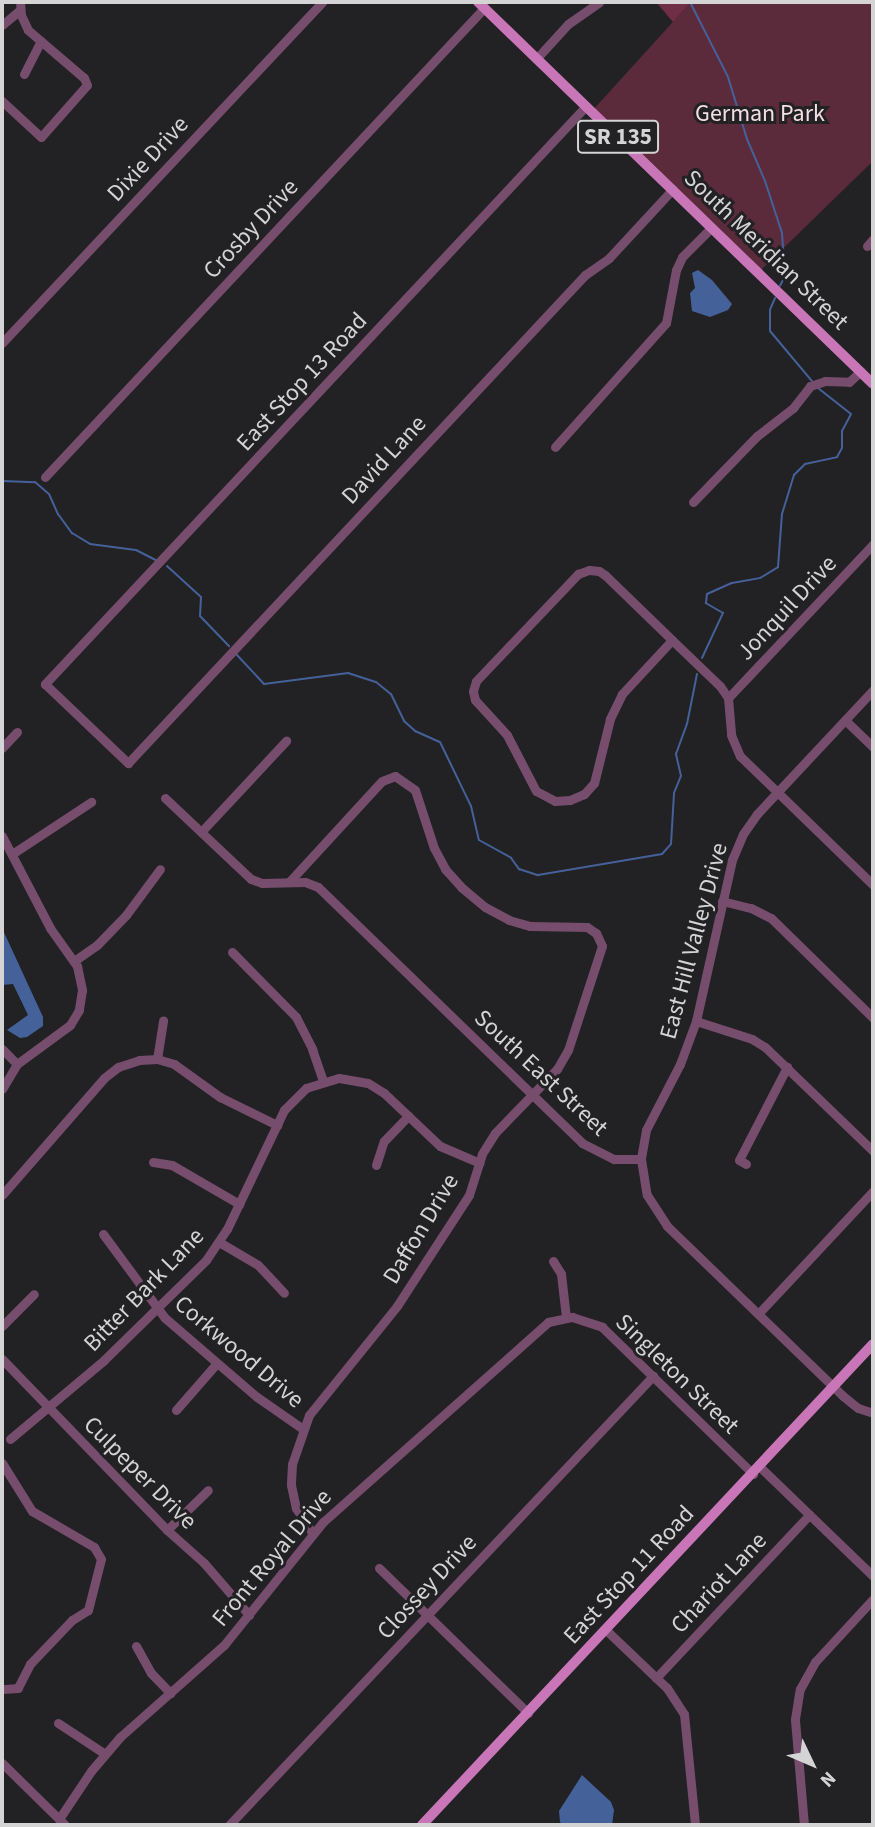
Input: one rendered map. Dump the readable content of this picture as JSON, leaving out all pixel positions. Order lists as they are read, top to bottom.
{
  "streets": {
    "main road": ["SR 135", "South Meridian Street", "East Stop 11 Road"],
    "street": [
      "Dixie Drive",
      "Crosby Drive",
      "East Stop 13 Road",
      "David Lane",
      "Jonquil Drive",
      "East Hill Valley Drive",
      "South East Street",
      "Daffon Drive",
      "Bitter Bark Lane",
      "Corkwood Drive",
      "Singleton Street",
      "Culpeper Drive",
      "Front Royal Drive",
      "Chariot Lane",
      "Clossey Drive"
    ]
  },
  "crossings": [
    ["Crosby Drive", "South Meridian Street"],
    ["South Meridian Street", "East Stop 13 Road"],
    ["South Meridian Street", "David Lane"],
    ["East Stop 13 Road", "David Lane"],
    ["East Hill Valley Drive", "South East Street"],
    ["South East Street", "Daffon Drive"],
    ["Daffon Drive", "Corkwood Drive"],
    ["Daffon Drive", "Front Royal Drive"],
    ["Bitter Bark Lane", "Corkwood Drive"],
    ["Bitter Bark Lane", "Culpeper Drive"],
    ["Singleton Street", "Front Royal Drive"],
    ["Singleton Street", "East Stop 11 Road"],
    ["Singleton Street", "Chariot Lane"],
    ["Singleton Street", "Clossey Drive"],
    ["Culpeper Drive", "Front Royal Drive"]
  ],
  "parks": ["German Park"],
  "north": "bottom right"
}
